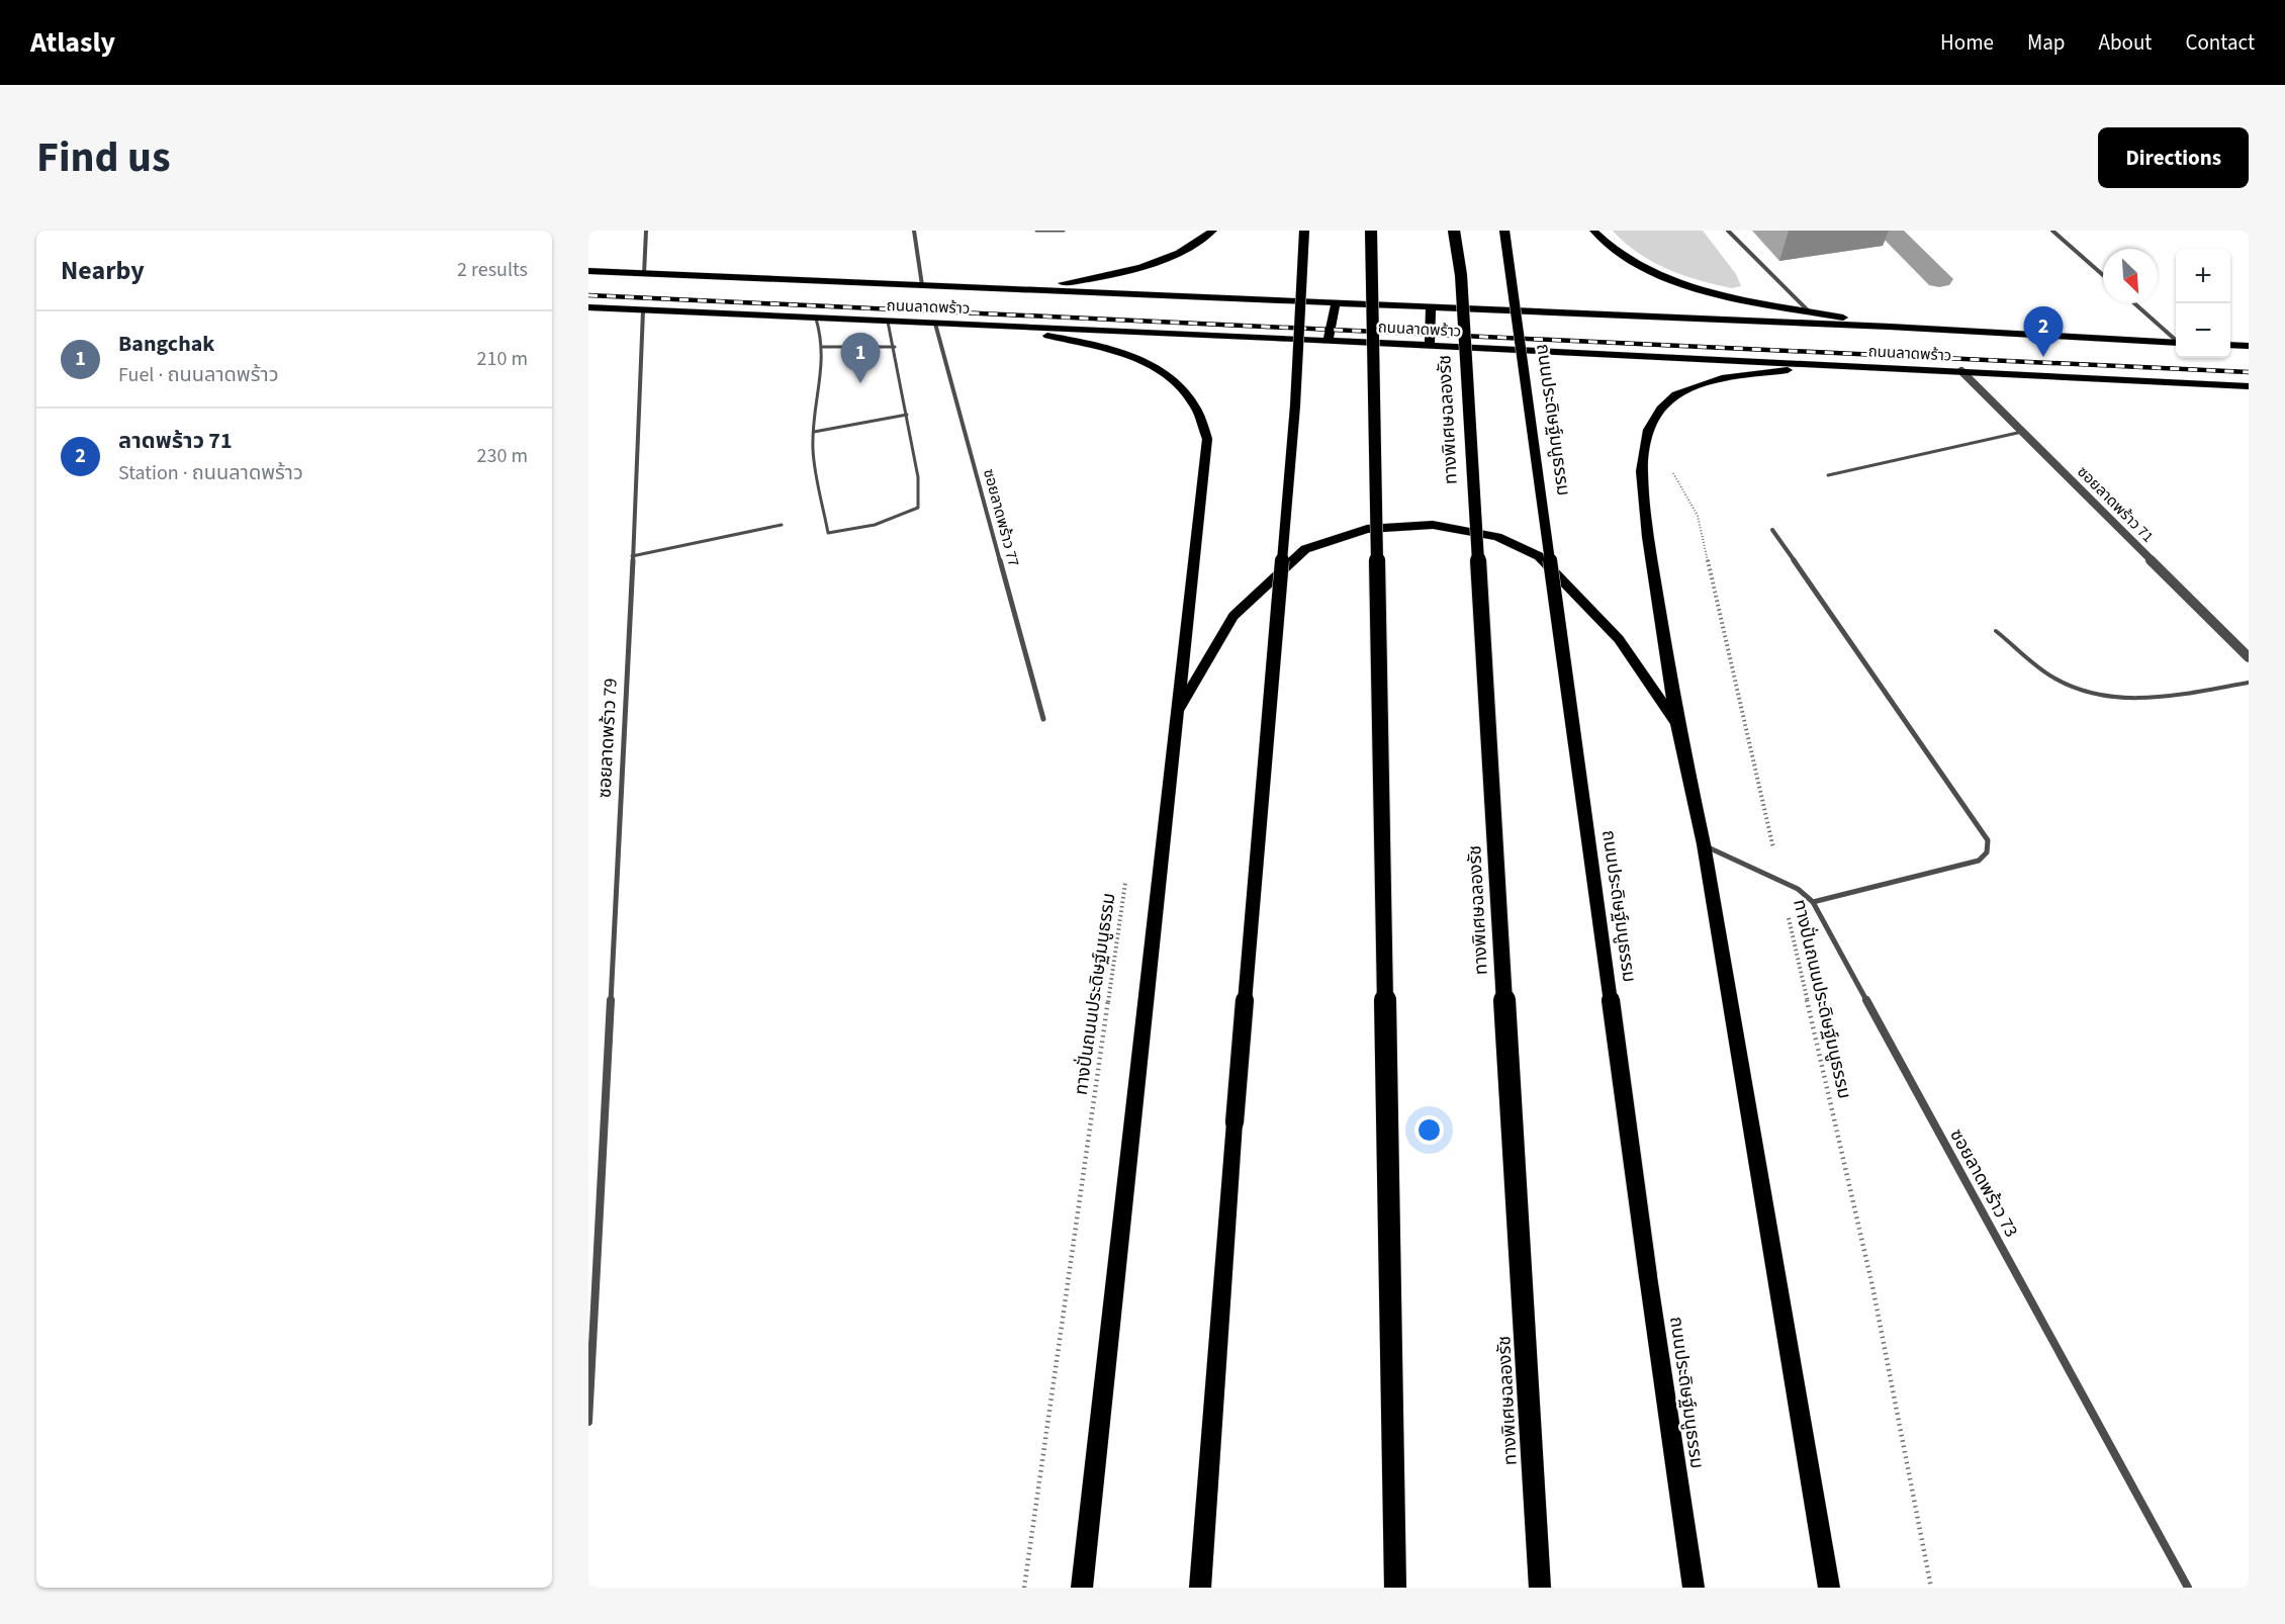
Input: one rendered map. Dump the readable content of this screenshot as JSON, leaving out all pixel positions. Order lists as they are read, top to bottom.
{
  "streets": {
    "highway": ["ทางพิเศษฉลองรัช"],
    "main road": ["ถนนลาดพร้าว", "ถนนประดิษฐ์มนูธรรม"],
    "street": [
      "ซอยลาดพร้าว 71",
      "ซอยลาดพร้าว 77",
      "ซอยลาดพร้าว 79",
      "ซอยลาดพร้าว 73"
    ],
    "path": ["ทางปั่นถนนประดิษฐ์มนูธรรม"]
  },
  "crossings": [
    ["ถนนลาดพร้าว", "ซอยลาดพร้าว 71"],
    ["ถนนลาดพร้าว", "ซอยลาดพร้าว 77"],
    ["ถนนลาดพร้าว", "ซอยลาดพร้าว 79"],
    ["ทางปั่นถนนประดิษฐ์มนูธรรม", "ซอยลาดพร้าว 73"]
  ],
  "north": "bottom right",
  "page": {
    "header": "Atlasly",
    "nav": [
      "Home",
      "Map",
      "About",
      "Contact"
    ],
    "title": "Find us",
    "buttons": "Directions",
    "heading": ["Nearby", "2 results"],
    "map_buttons": ["+", "−"],
    "pins": ["2", "1"],
    "list": [
      {
        "mark": "1",
        "name": "Bangchak",
        "note": "Fuel · ถนนลาดพร้าว",
        "value": "210 m"
      },
      {
        "mark": "2",
        "name": "ลาดพร้าว 71",
        "note": "Station · ถนนลาดพร้าว",
        "value": "230 m"
      }
    ]
  }
}
